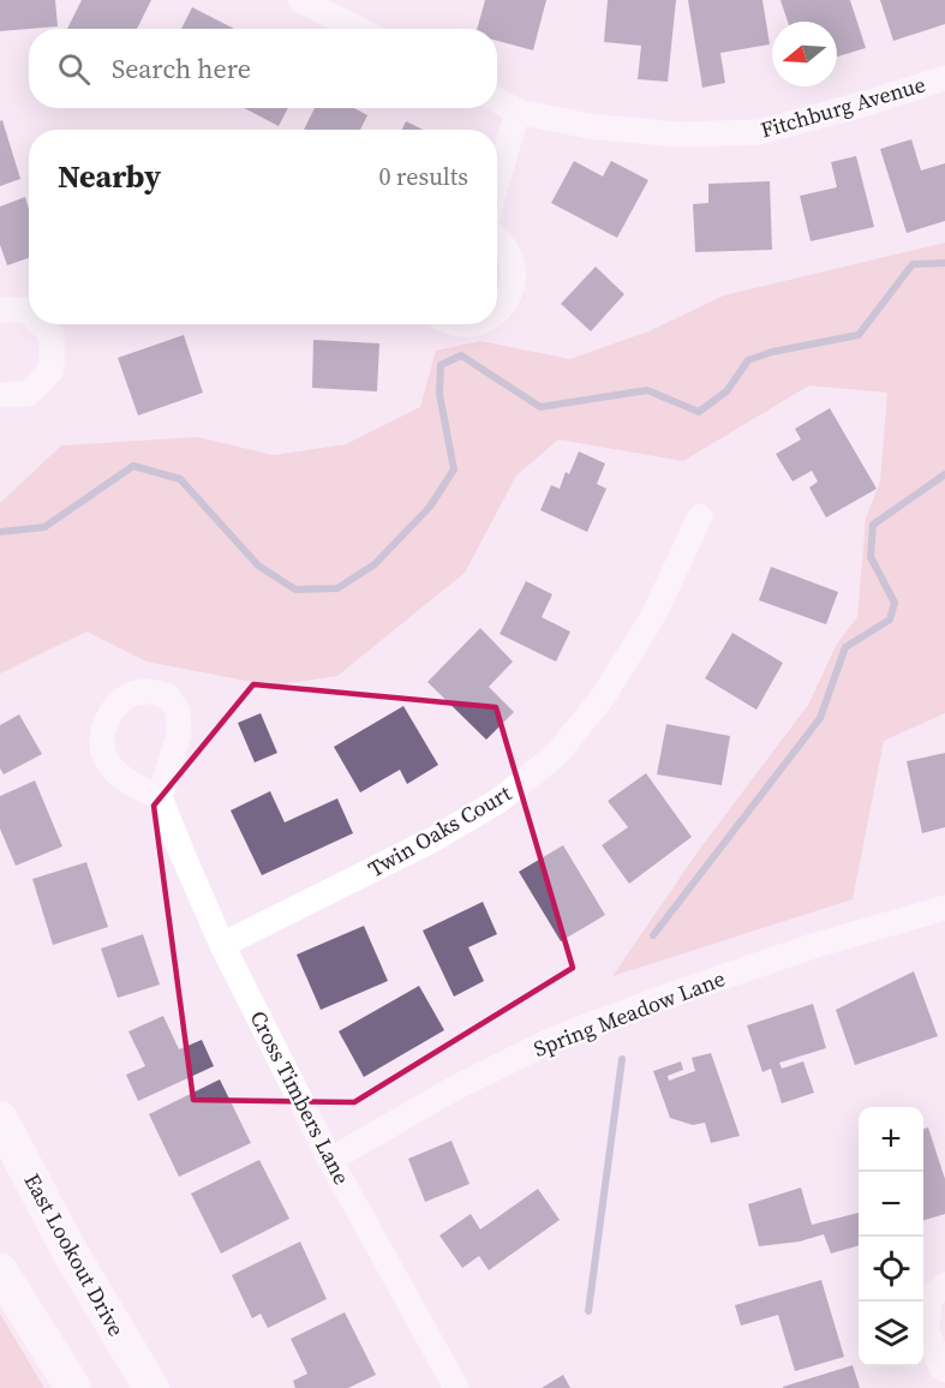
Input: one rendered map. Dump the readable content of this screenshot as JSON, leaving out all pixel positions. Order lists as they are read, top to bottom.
{
  "streets": {
    "main road": ["East Lookout Drive"],
    "street": [
      "Fitchburg Avenue",
      "Twin Oaks Court",
      "Spring Meadow Lane",
      "Cross Timbers Lane"
    ]
  },
  "crossings": [
    ["Twin Oaks Court", "Cross Timbers Lane"],
    ["Spring Meadow Lane", "Cross Timbers Lane"]
  ],
  "north": "left",
  "page": {
    "search": "Search here",
    "heading": ["Nearby", "0 results"],
    "map_buttons": ["+", "−"]
  }
}
